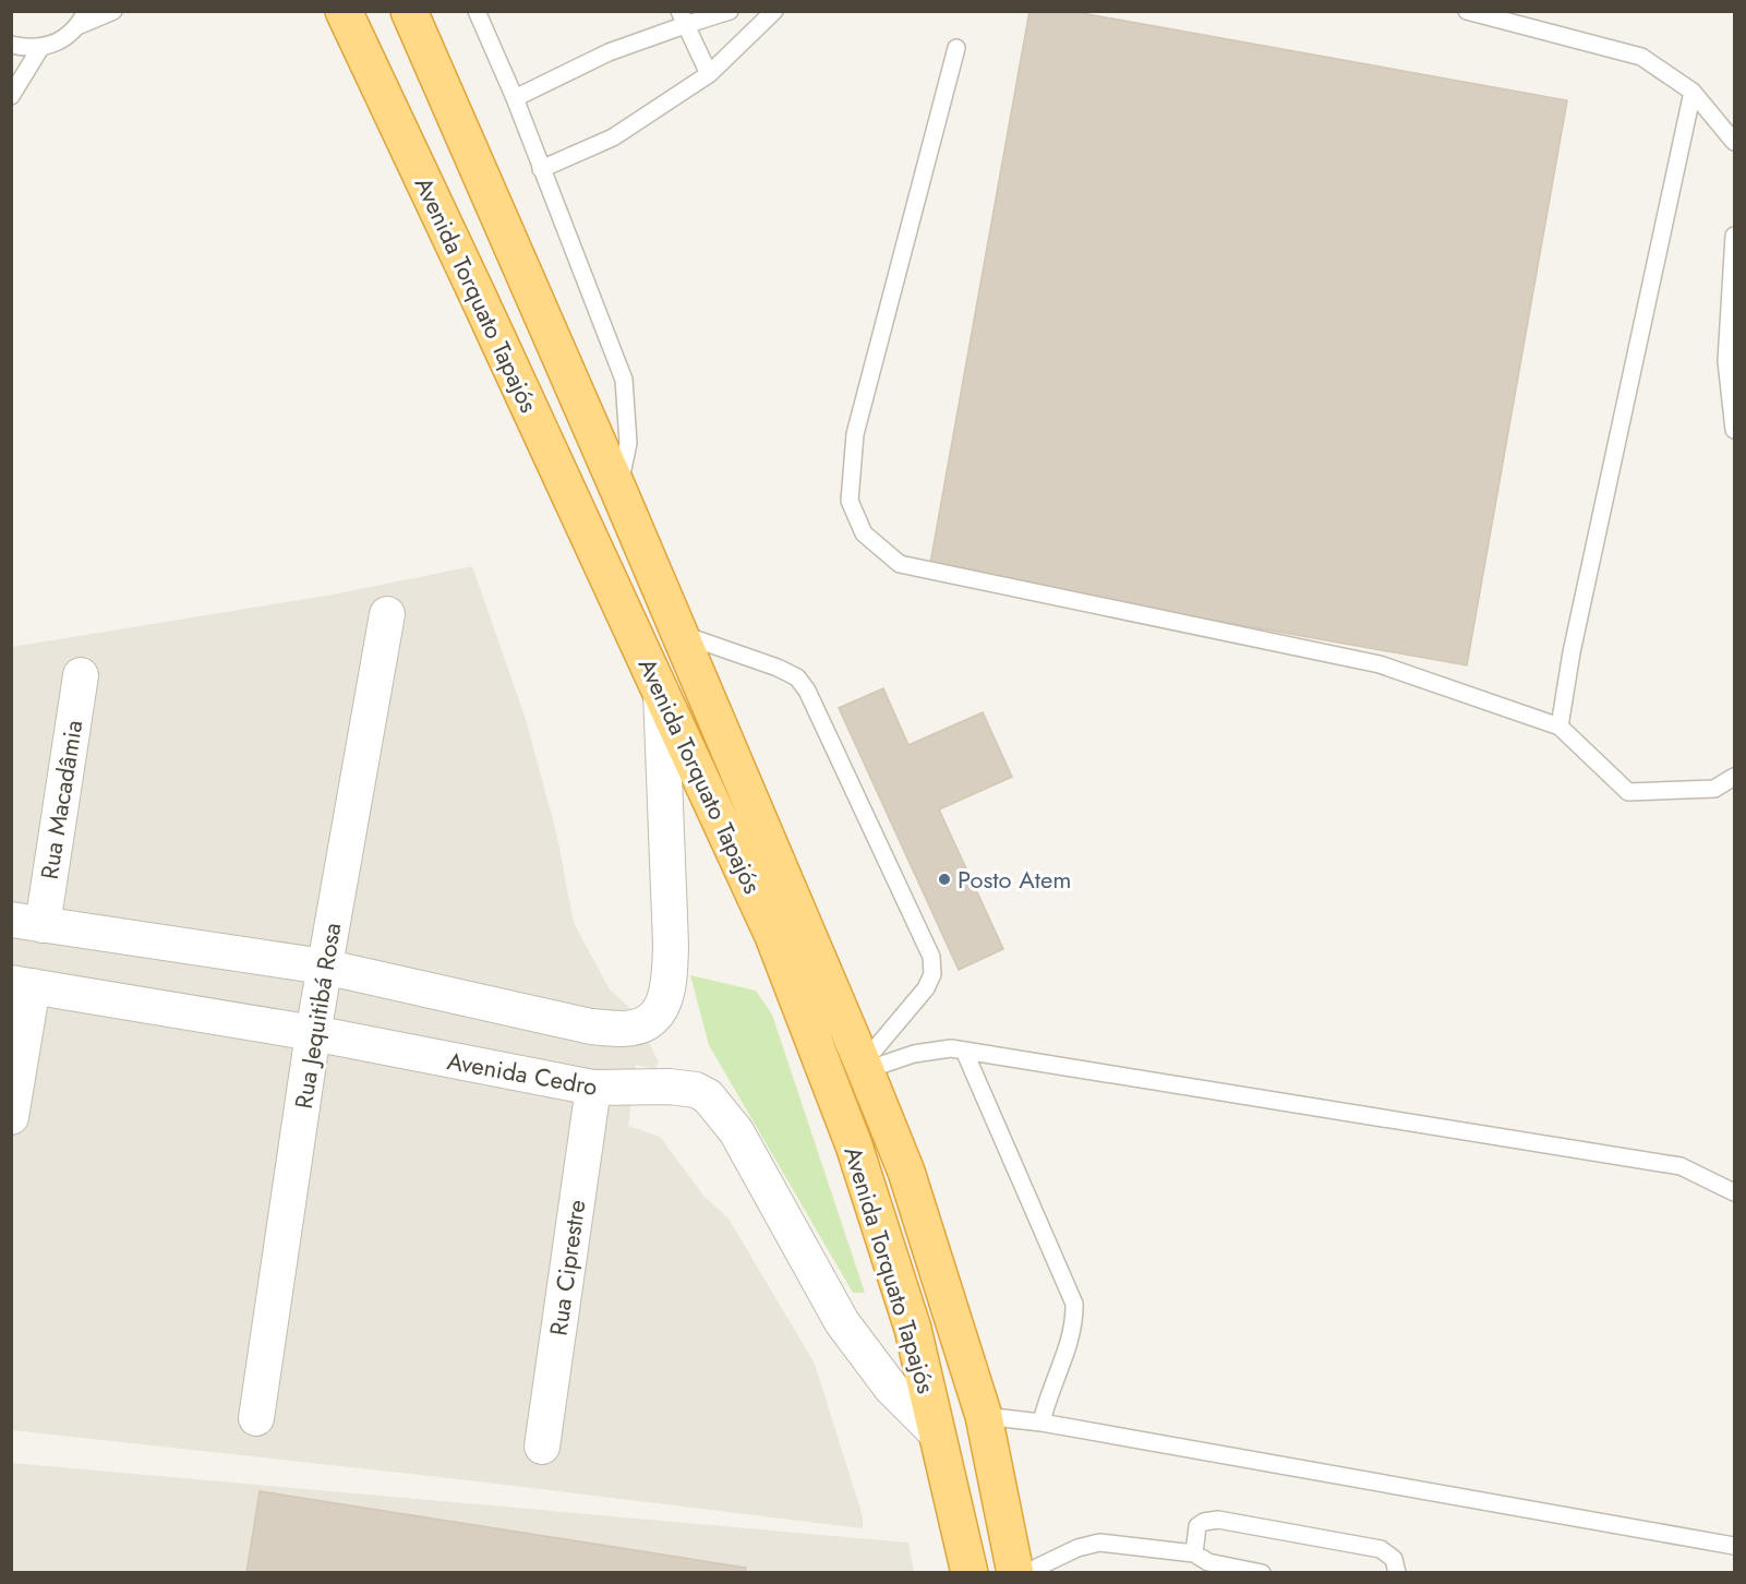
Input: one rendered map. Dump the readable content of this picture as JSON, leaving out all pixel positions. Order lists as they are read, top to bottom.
{
  "streets": {
    "highway": ["Avenida Torquato Tapajós"],
    "street": [
      "Rua Macadâmia",
      "Rua Jequitibá Rosa",
      "Avenida Cedro",
      "Rua Ciprestre"
    ]
  },
  "crossings": [
    ["Avenida Torquato Tapajós", "Avenida Cedro"],
    ["Rua Jequitibá Rosa", "Avenida Cedro"],
    ["Avenida Cedro", "Rua Ciprestre"]
  ],
  "places": ["Posto Atem"]
}
